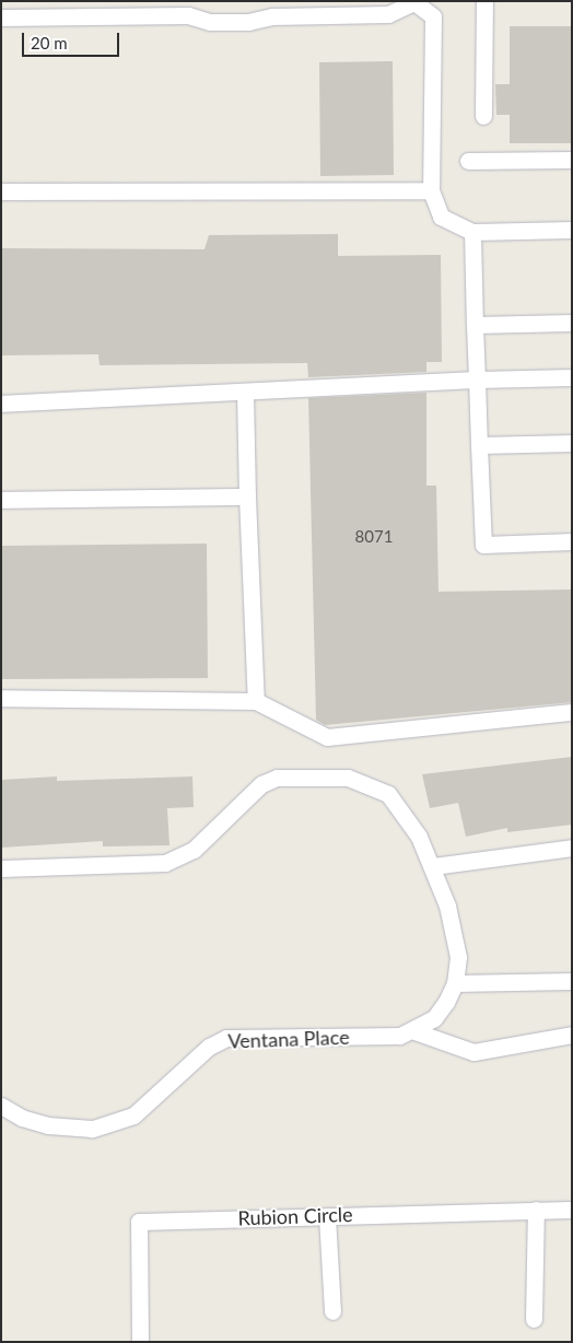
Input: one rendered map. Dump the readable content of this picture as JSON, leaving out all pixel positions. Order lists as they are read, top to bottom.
{
  "streets": {
    "lane": ["Ventana Place", "Rubion Circle"]
  },
  "house_numbers": ["8071"],
  "scale_bar": "20 m"
}
